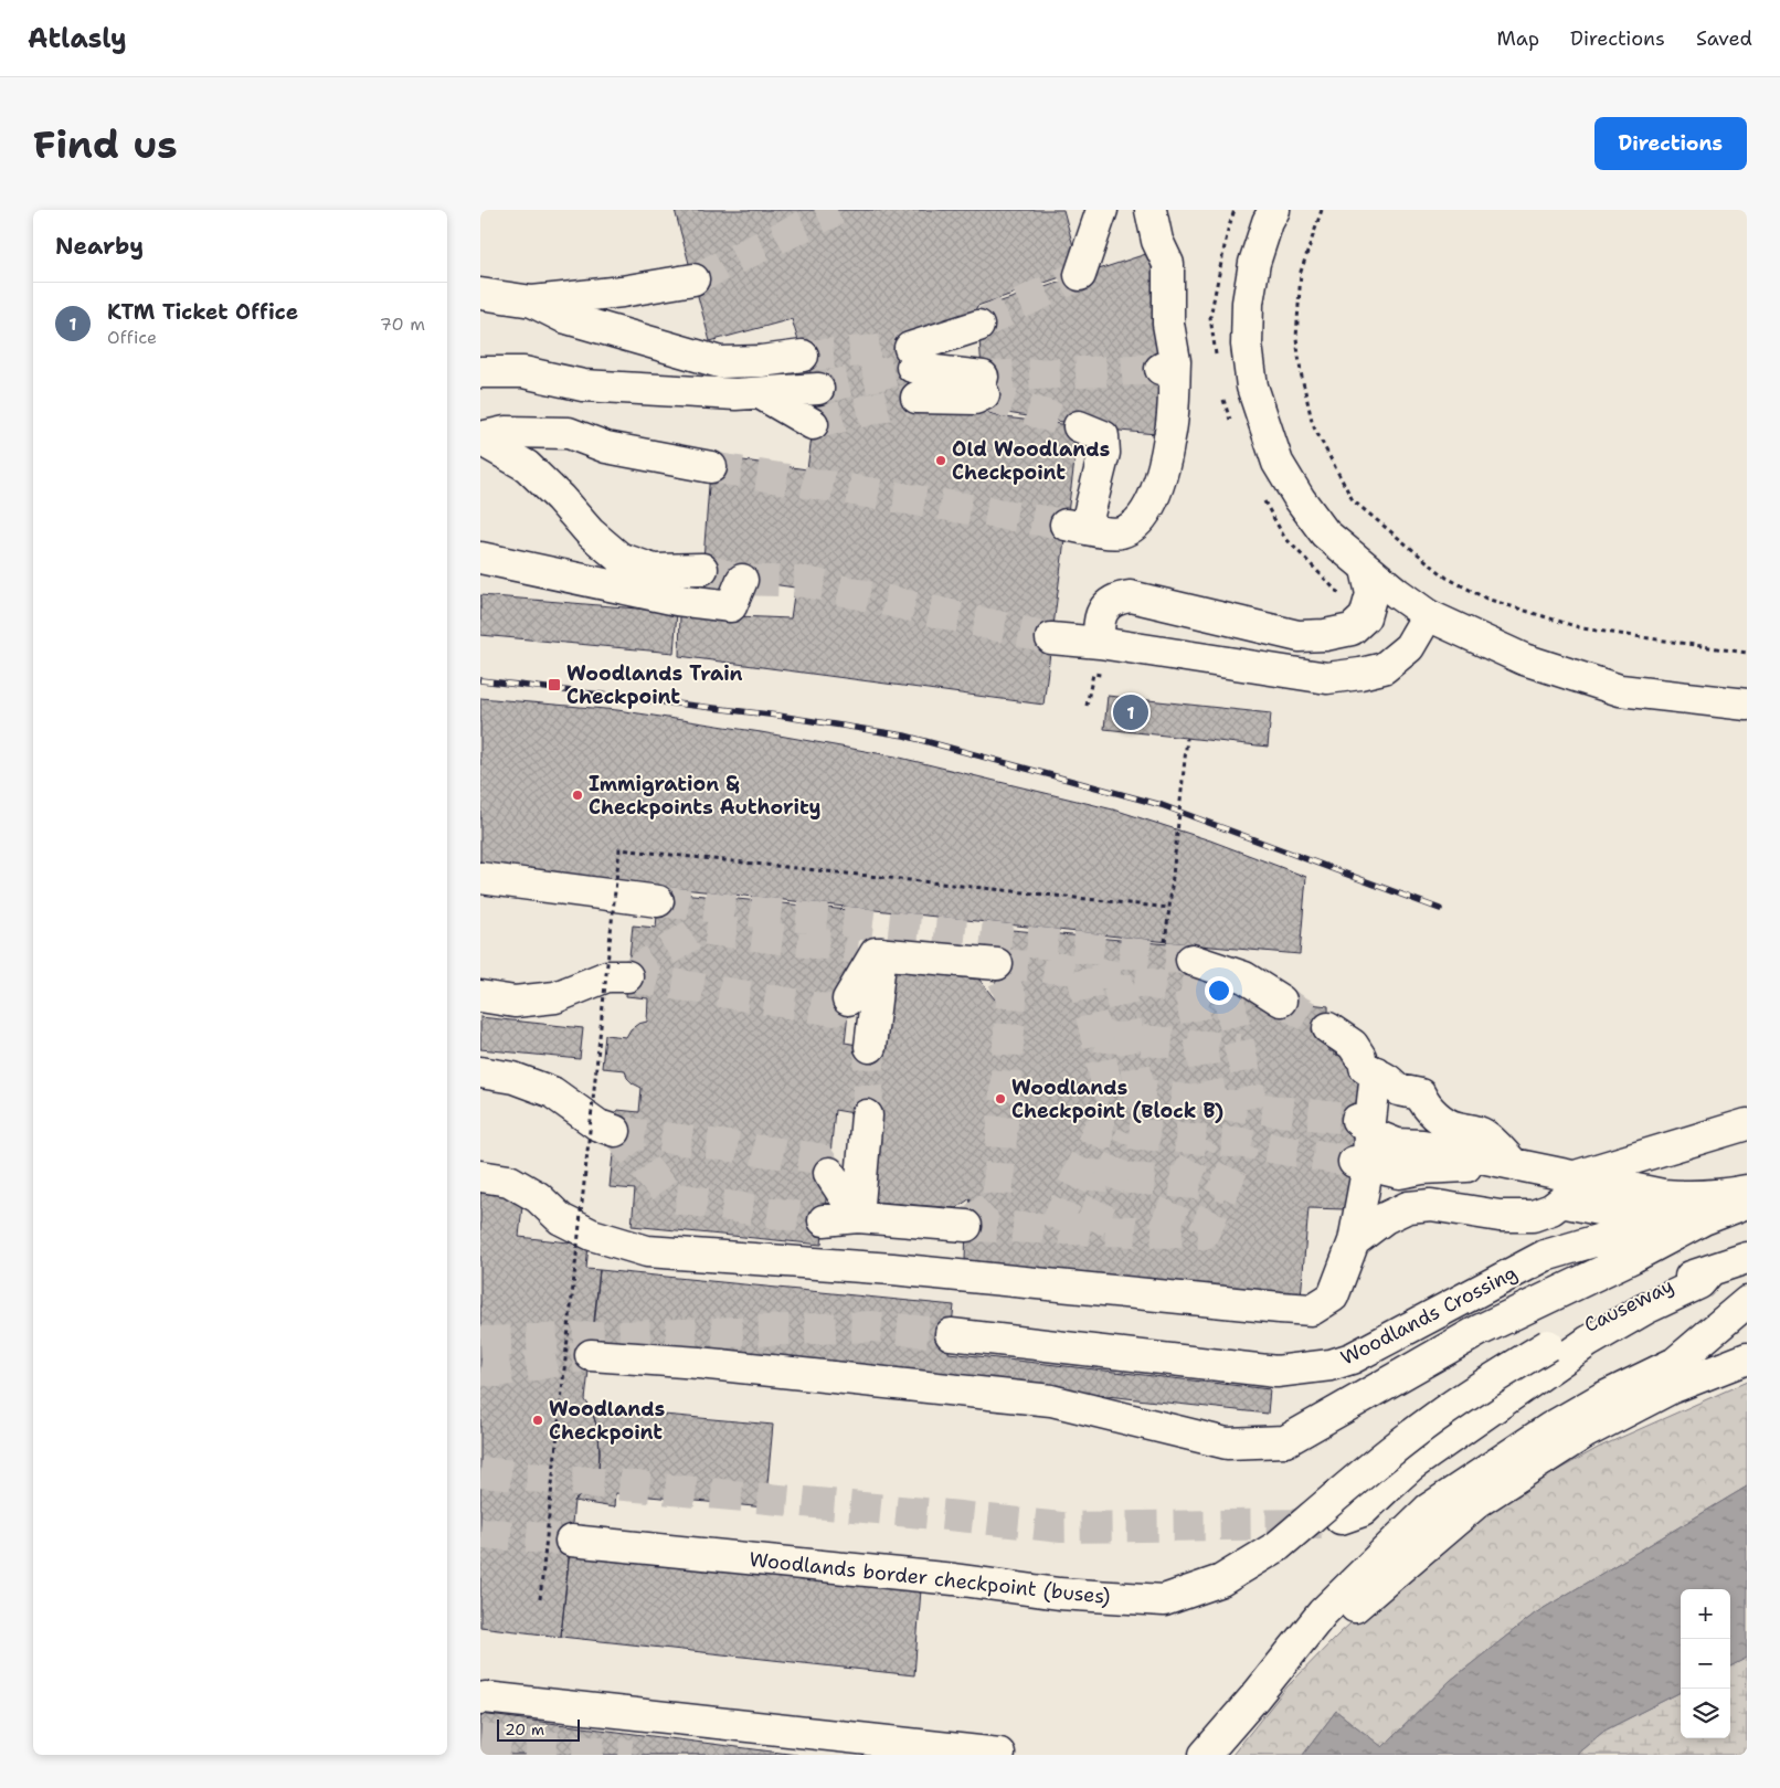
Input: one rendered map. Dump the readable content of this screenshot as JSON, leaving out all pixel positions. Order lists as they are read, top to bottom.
{
  "streets": {
    "main road": ["Causeway", "Woodlands Crossing", "Woodlands border checkpoint (buses)"]
  },
  "crossings": [
    ["Causeway", "Woodlands border checkpoint (buses)"]
  ],
  "places": {
    "other": [
      "Old Woodlands Checkpoint",
      "Immigration & Checkpoints Authority",
      "Woodlands Checkpoint (Block B)",
      "Woodlands Checkpoint"
    ],
    "transit": ["Woodlands Train Checkpoint"]
  },
  "scale_bar": "20 m",
  "page": {
    "header": "Atlasly",
    "nav": ["Map", "Directions", "Saved"],
    "buttons": "Directions",
    "title": "Find us",
    "heading": "Nearby",
    "list": [
      {
        "mark": "1",
        "name": "KTM Ticket Office",
        "note": "Office",
        "value": "70 m"
      }
    ],
    "pins": "1",
    "map_buttons": ["+", "−"],
    "scale": "20 m"
  }
}
